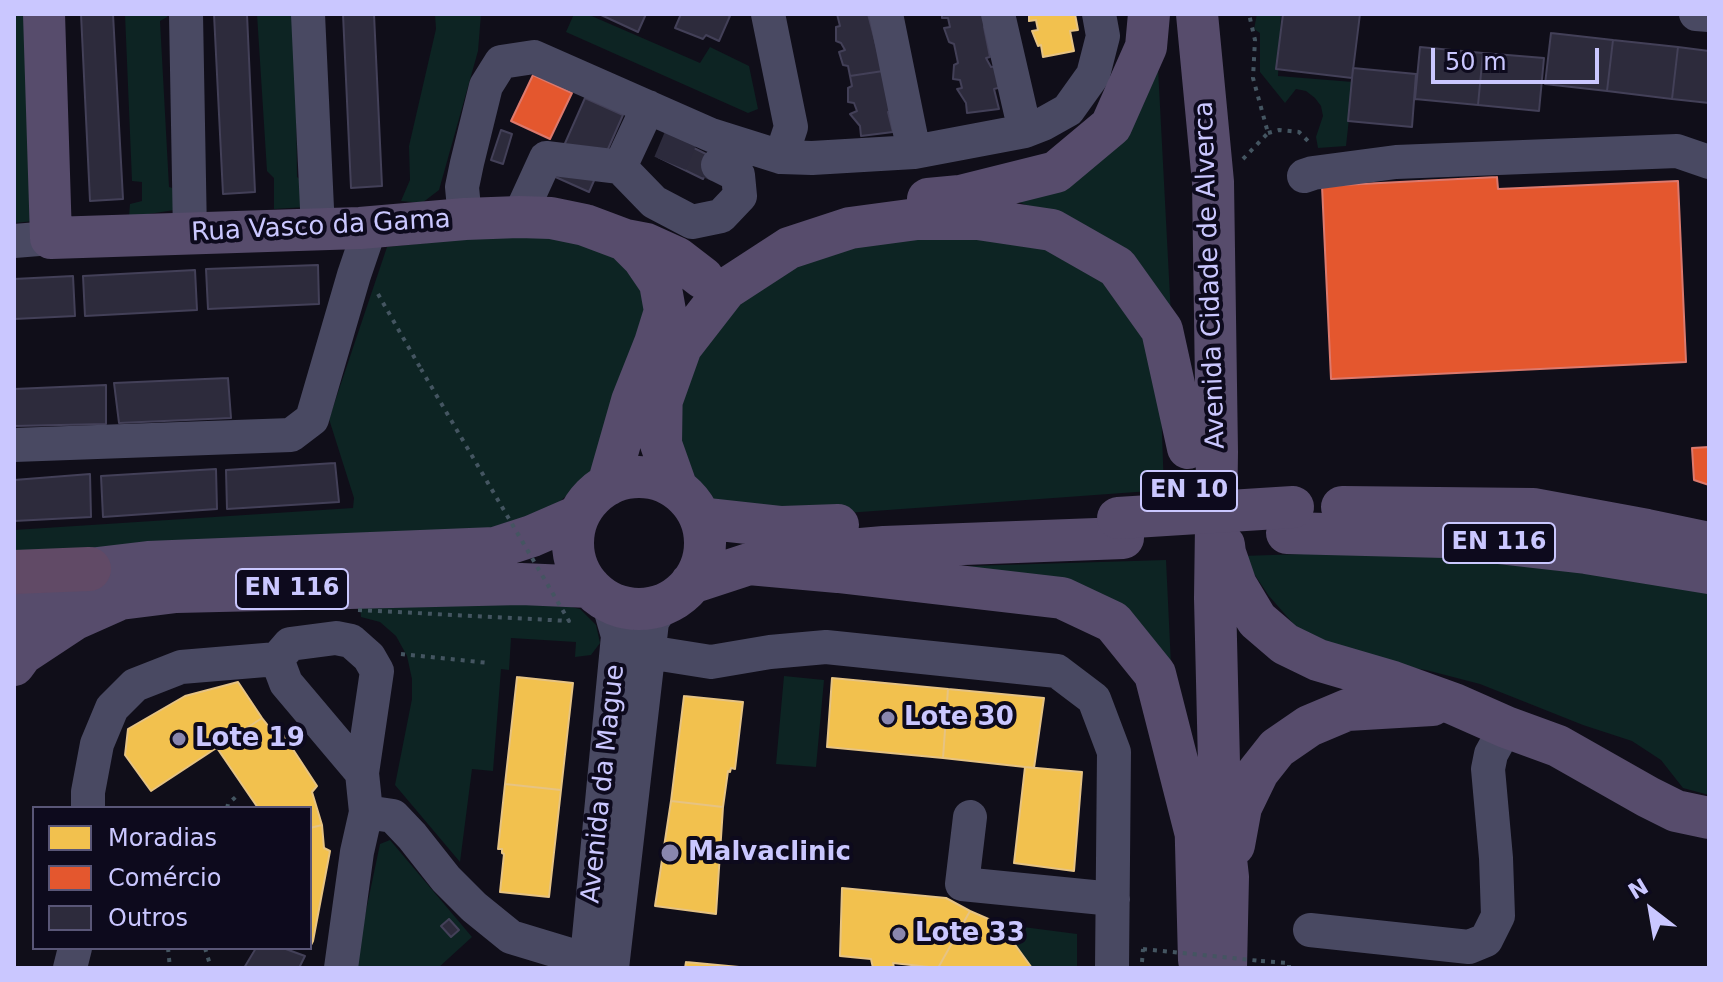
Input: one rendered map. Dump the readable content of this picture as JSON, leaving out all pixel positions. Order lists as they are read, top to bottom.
{
  "streets": {
    "main road": [
      "Rua Vasco da Gama",
      "Avenida Cidade de Alverca",
      "EN 10",
      "EN 116"
    ],
    "street": ["Avenida da Mague"]
  },
  "crossings": [
    ["EN 116", "Avenida da Mague"]
  ],
  "places": [
    "Lote 30",
    "Lote 19",
    "Malvaclinic",
    "Lote 33"
  ],
  "legend": ["Moradias", "Comércio", "Outros"],
  "scale_bar": "50 m",
  "north": "top left"
}
